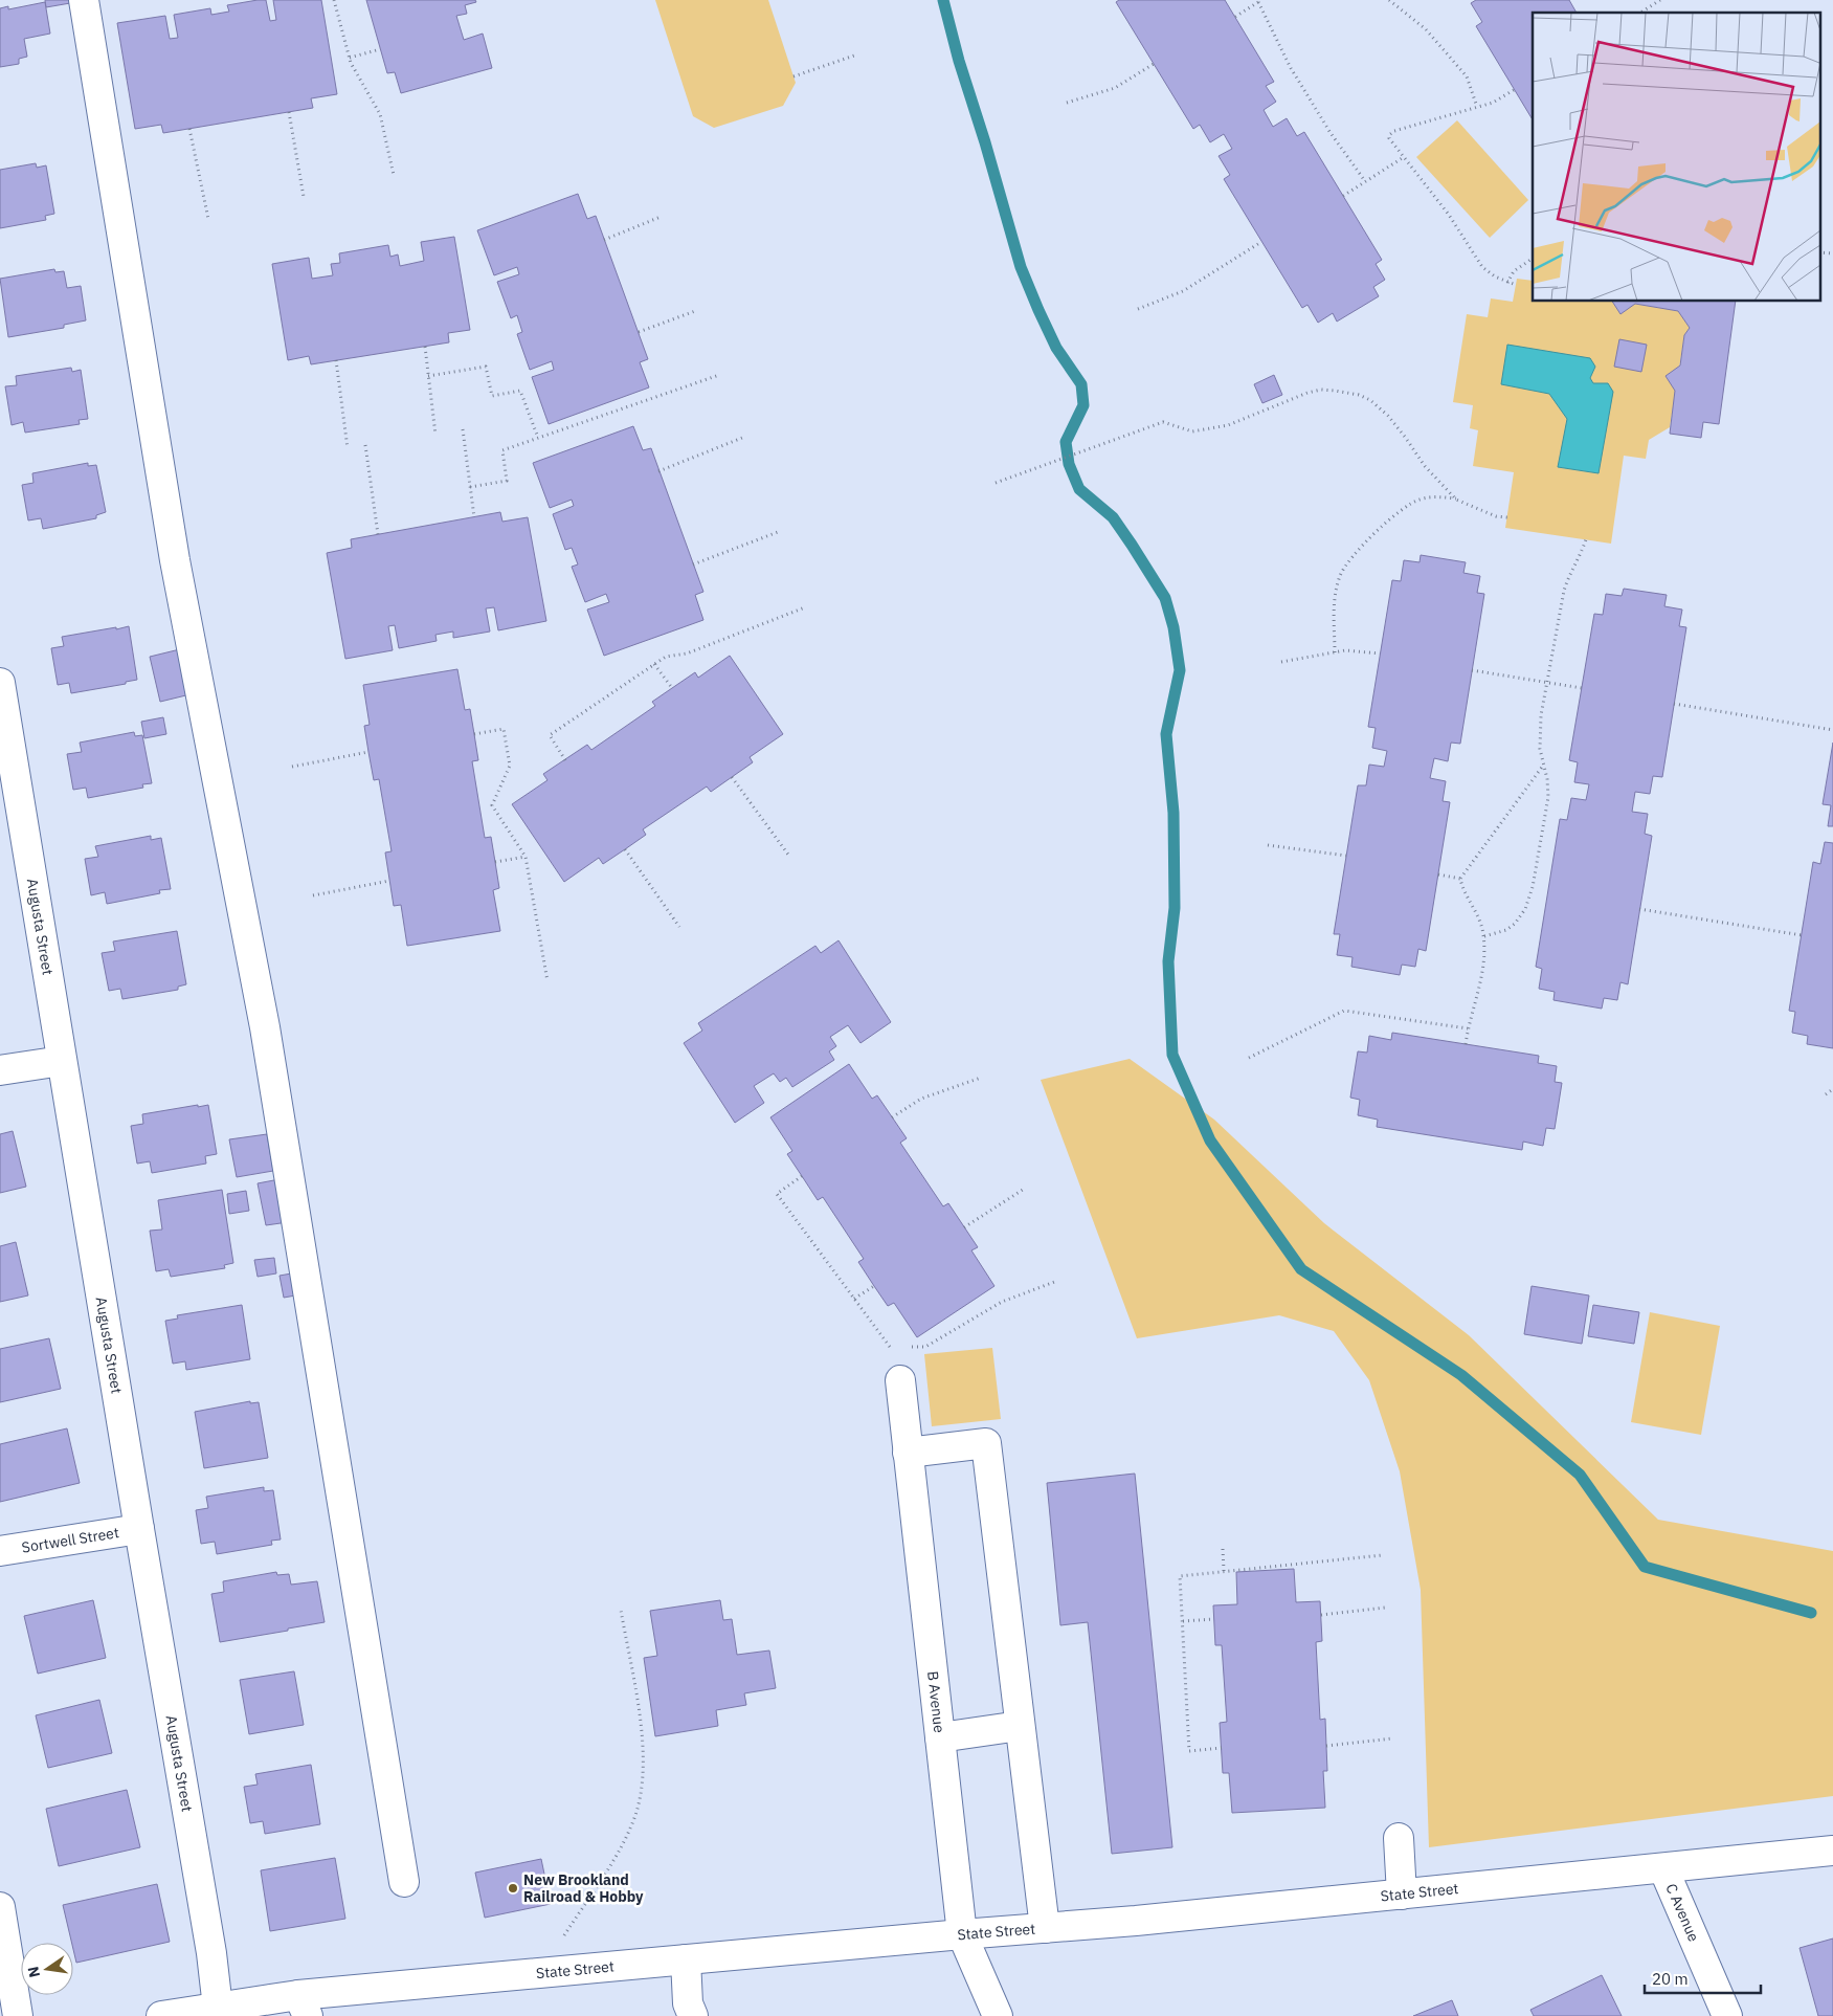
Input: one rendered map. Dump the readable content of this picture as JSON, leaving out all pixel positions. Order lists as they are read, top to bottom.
{
  "streets": {
    "street": [
      "Augusta Street",
      "Sortwell Street",
      "B Avenue",
      "State Street",
      "C Avenue"
    ]
  },
  "crossings": [
    ["Augusta Street", "Sortwell Street"],
    ["Augusta Street", "State Street"],
    ["B Avenue", "State Street"],
    ["State Street", "C Avenue"]
  ],
  "places": ["New Brookland Railroad & Hobby"],
  "scale_bar": "20 m",
  "north": "left"
}
